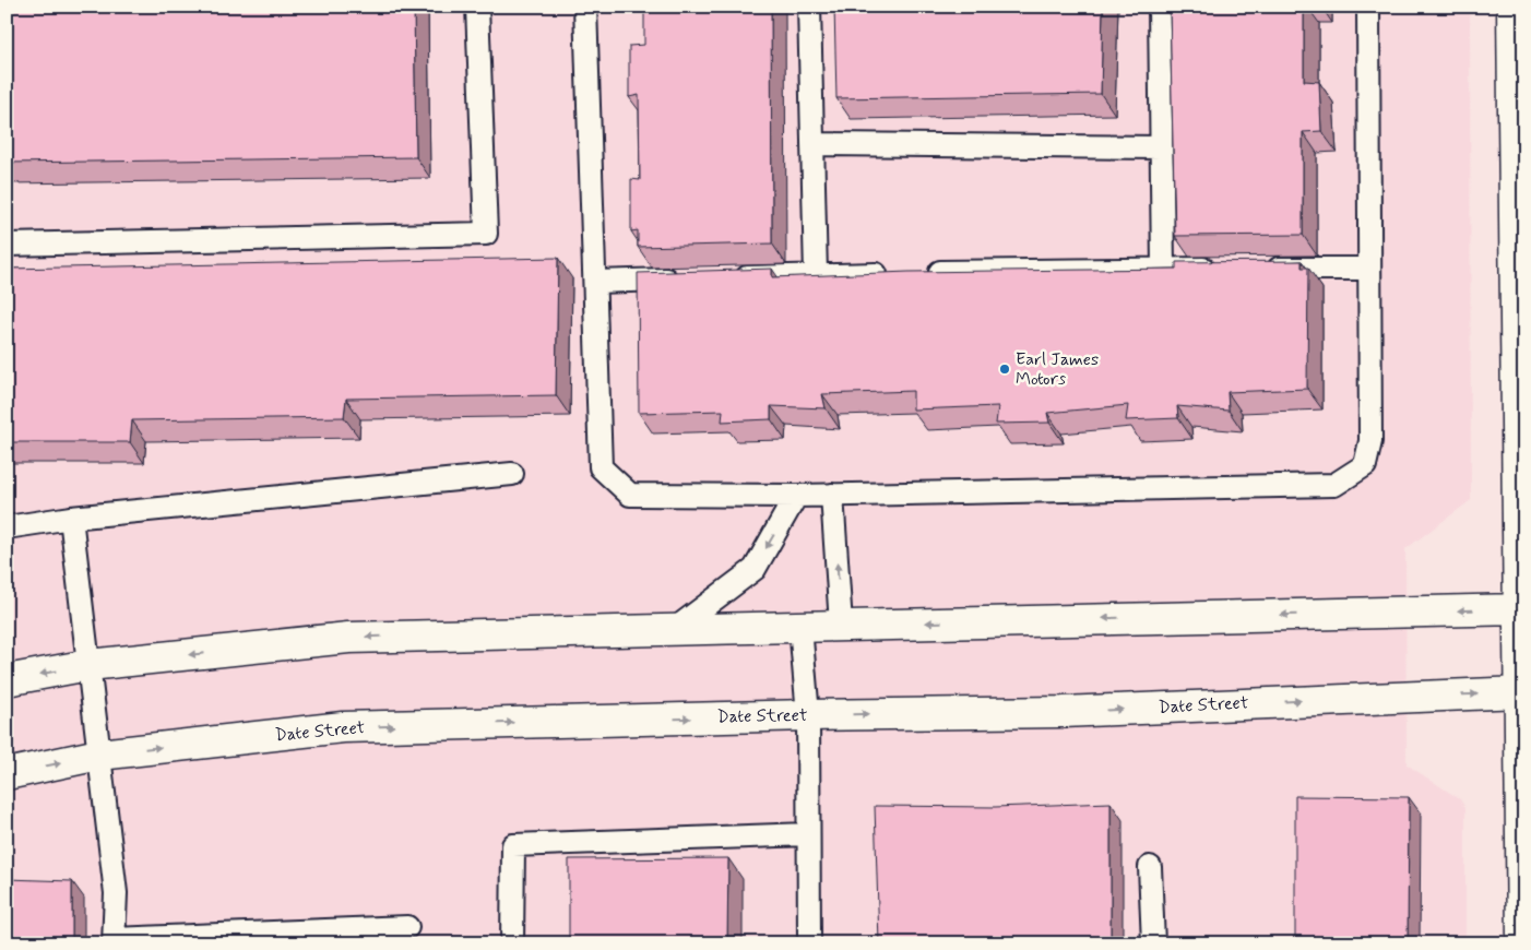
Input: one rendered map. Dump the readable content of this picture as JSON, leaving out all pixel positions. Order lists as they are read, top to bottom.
{
  "streets": {
    "street": ["Date Street"]
  },
  "places": ["Earl James Motors"]
}
